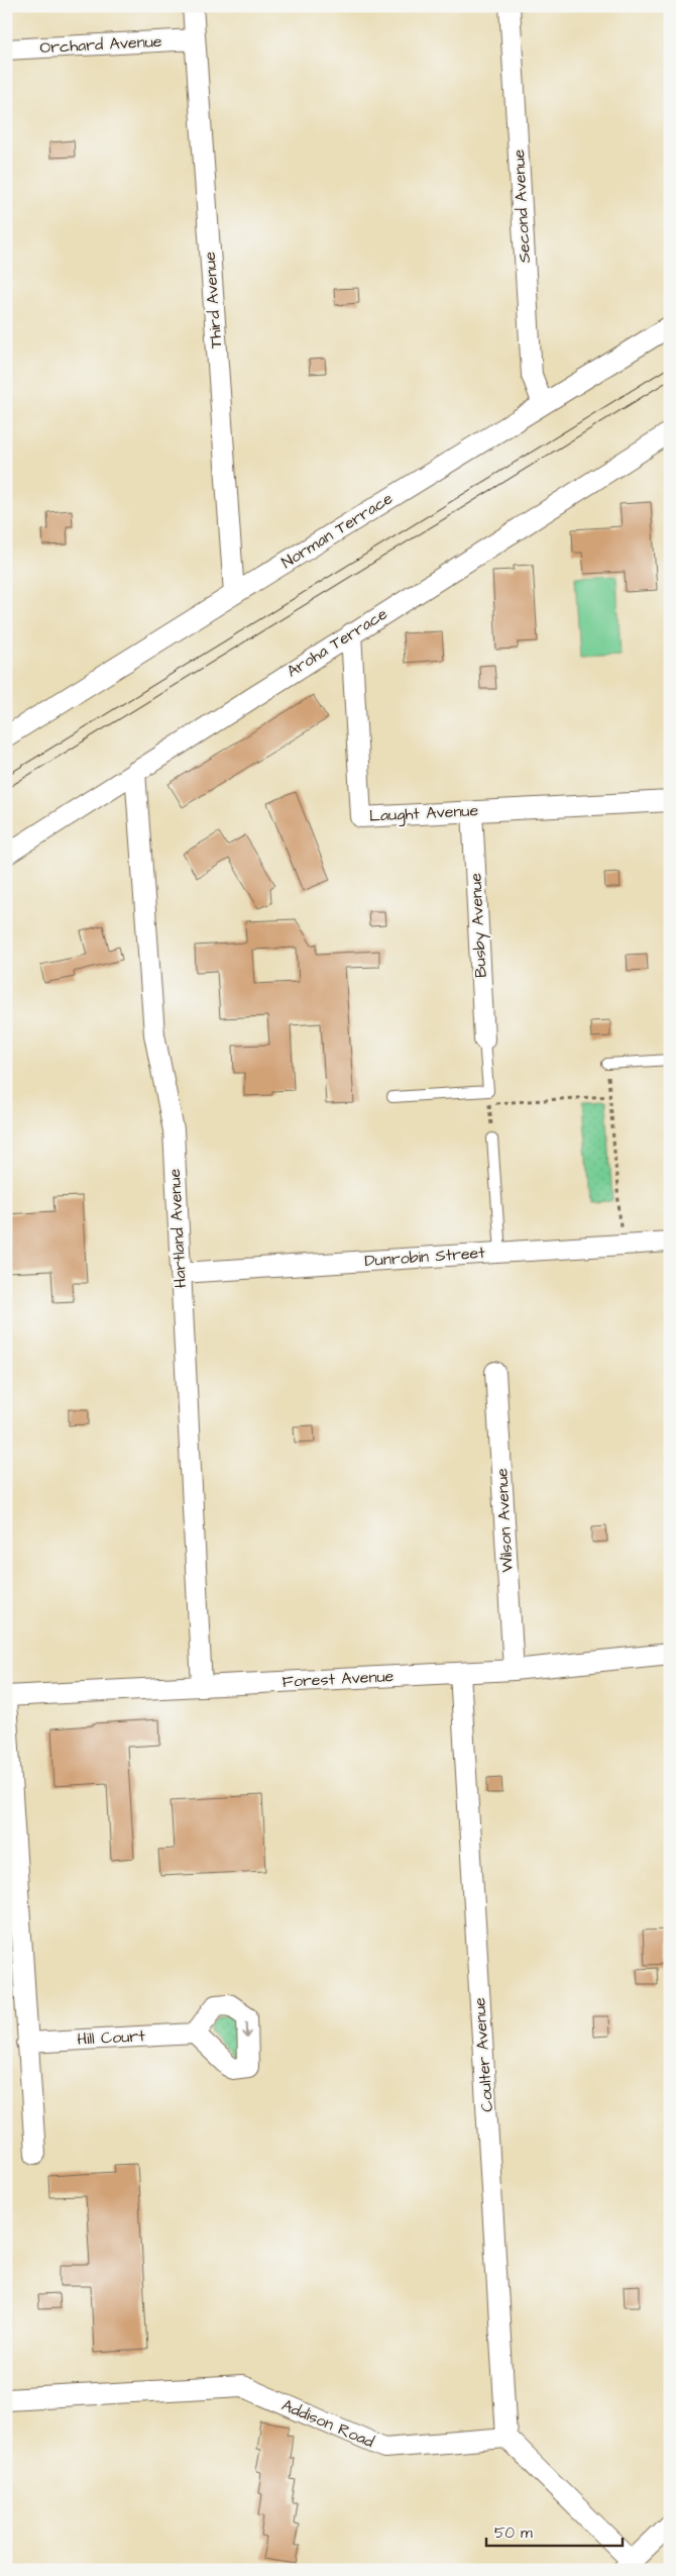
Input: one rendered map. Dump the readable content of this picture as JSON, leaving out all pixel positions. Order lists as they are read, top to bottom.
{
  "streets": {
    "street": [
      "Orchard Avenue",
      "Second Avenue",
      "Third Avenue",
      "Norman Terrace",
      "Aroha Terrace",
      "Laught Avenue",
      "Busby Avenue",
      "Hartland Avenue",
      "Dunrobin Street",
      "Wilson Avenue",
      "Forest Avenue",
      "Hill Court",
      "Coulter Avenue",
      "Addison Road"
    ]
  },
  "crossings": [
    ["Orchard Avenue", "Third Avenue"],
    ["Second Avenue", "Norman Terrace"],
    ["Third Avenue", "Norman Terrace"],
    ["Aroha Terrace", "Laught Avenue"],
    ["Aroha Terrace", "Hartland Avenue"],
    ["Laught Avenue", "Busby Avenue"],
    ["Hartland Avenue", "Dunrobin Street"],
    ["Hartland Avenue", "Forest Avenue"],
    ["Wilson Avenue", "Forest Avenue"],
    ["Forest Avenue", "Coulter Avenue"],
    ["Coulter Avenue", "Addison Road"]
  ],
  "scale_bar": "50 m"
}
